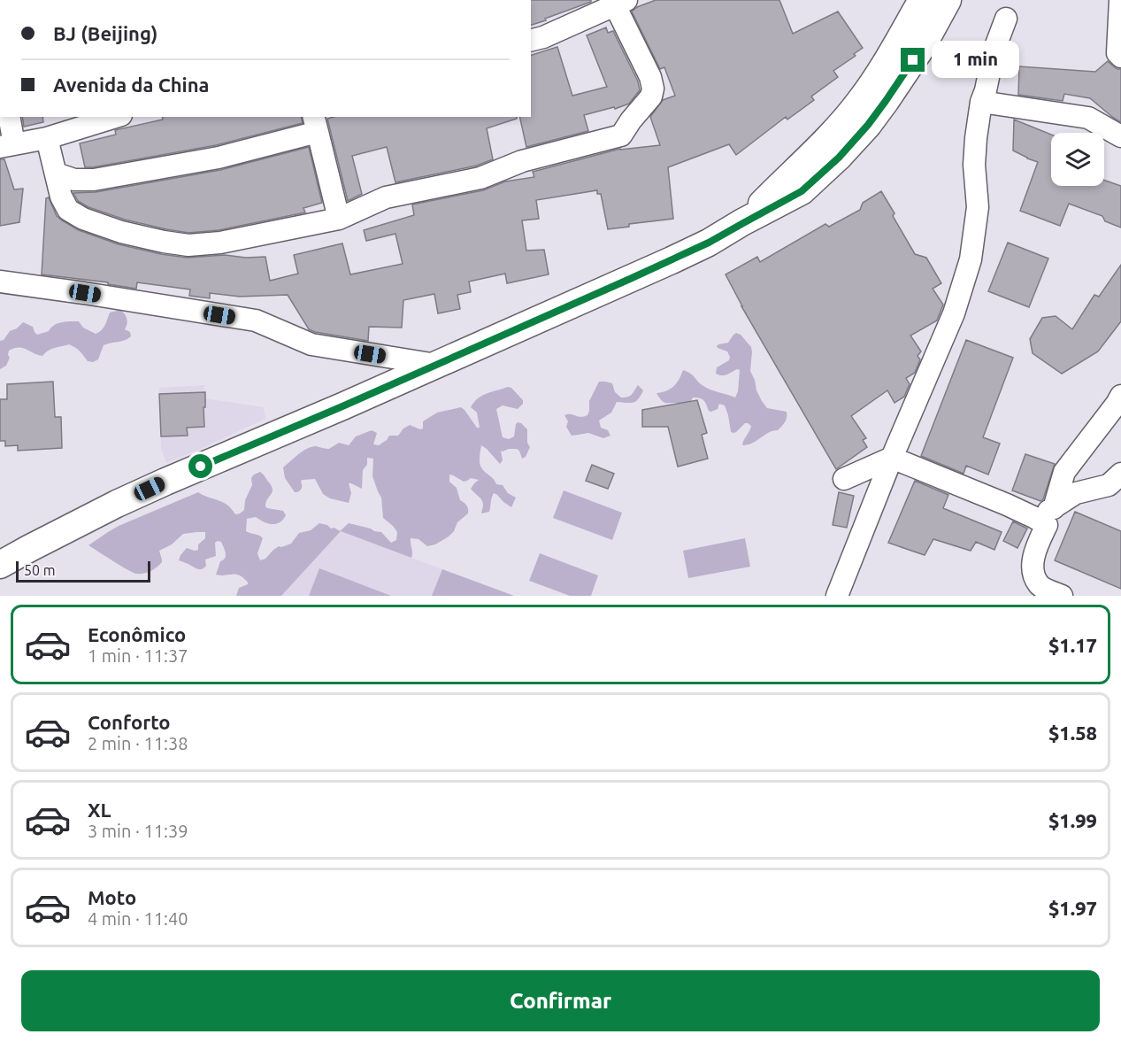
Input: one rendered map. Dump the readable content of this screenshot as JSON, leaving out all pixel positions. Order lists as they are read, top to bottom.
{
  "scale_bar": "50 m",
  "page": {
    "banner": ["BJ (Beijing)", "Avenida da China"],
    "bubble": "1 min",
    "scale": "50 m",
    "list": [
      {
        "name": "Econômico",
        "note": "1 min · 11:37",
        "value": "$1.17"
      },
      {
        "name": "Conforto",
        "note": "2 min · 11:38",
        "value": "$1.58"
      },
      {
        "name": "XL",
        "note": "3 min · 11:39",
        "value": "$1.99"
      },
      {
        "name": "Moto",
        "note": "4 min · 11:40",
        "value": "$1.97"
      }
    ],
    "buttons": "Confirmar"
  }
}
